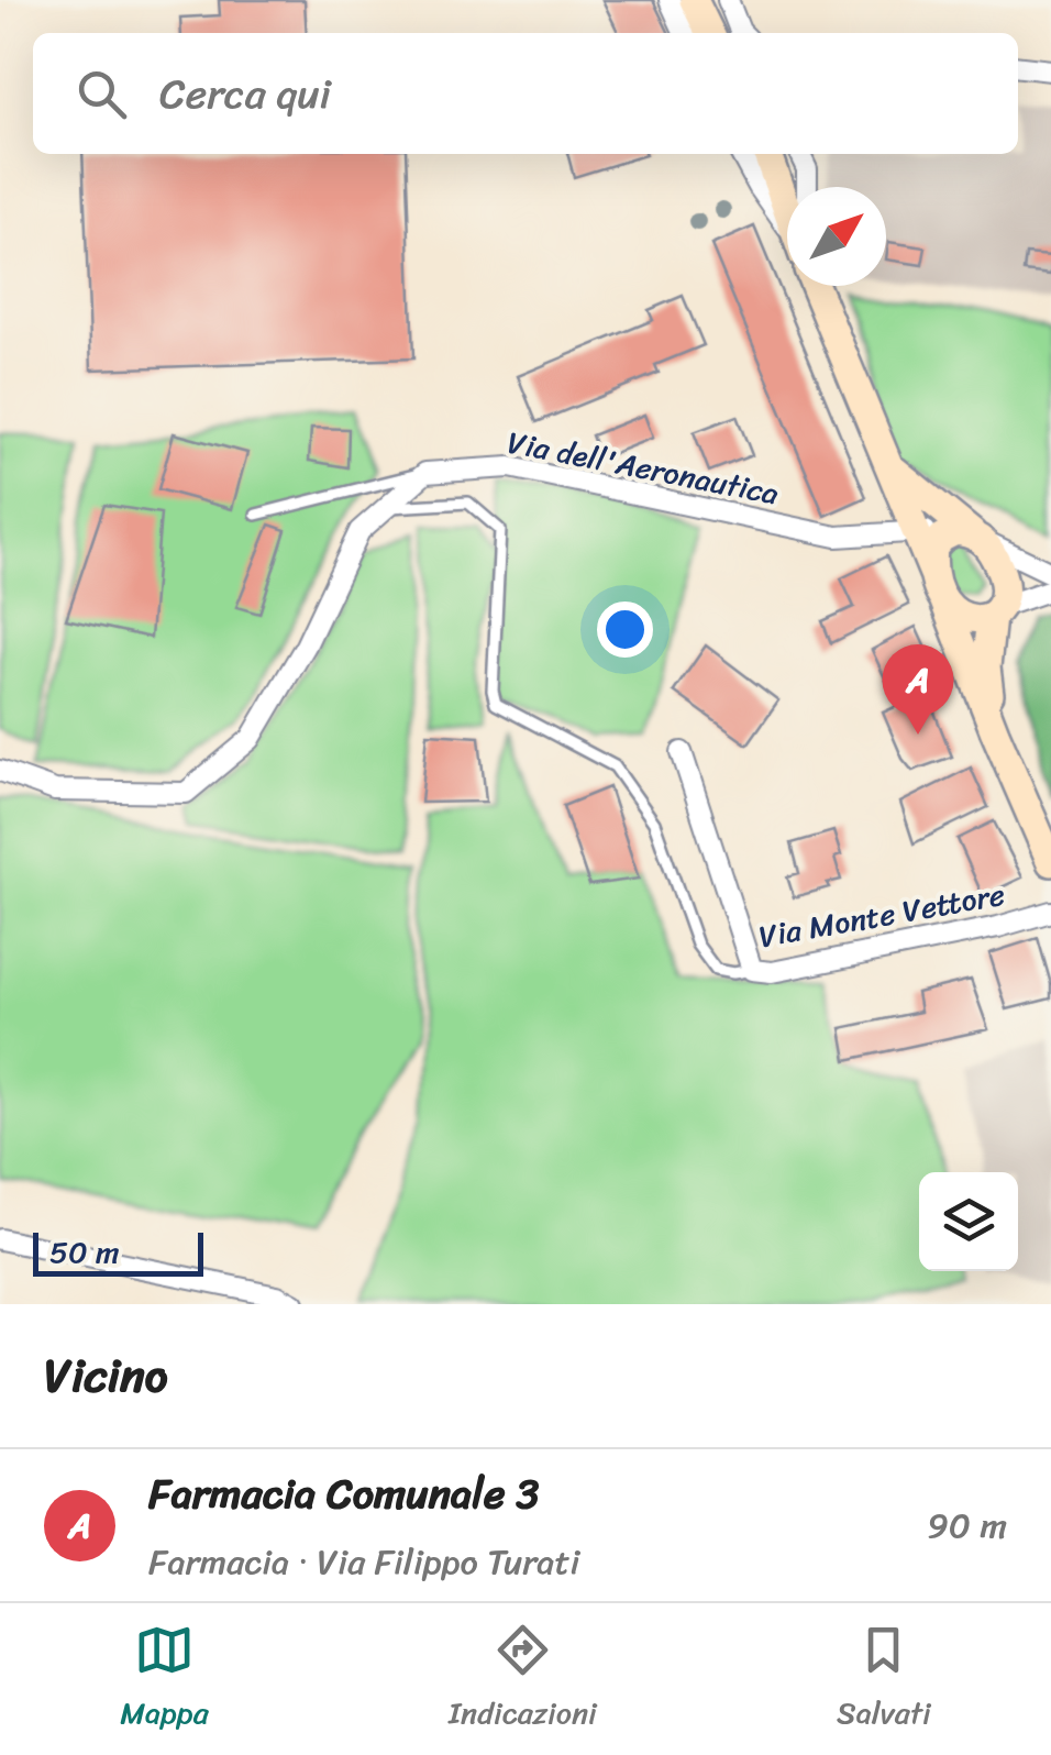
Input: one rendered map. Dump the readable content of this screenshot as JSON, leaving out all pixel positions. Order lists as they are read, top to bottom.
{
  "streets": {
    "street": ["Via dell'Aeronautica", "Via Monte Vettore"]
  },
  "scale_bar": "50 m",
  "north": "top right",
  "page": {
    "search": "Cerca qui",
    "pins": "A",
    "scale": "50 m",
    "heading": "Vicino",
    "list": [
      {
        "mark": "A",
        "name": "Farmacia Comunale 3",
        "note": "Farmacia · Via Filippo Turati",
        "value": "90 m"
      }
    ],
    "nav": ["Mappa", "Indicazioni", "Salvati"]
  }
}
